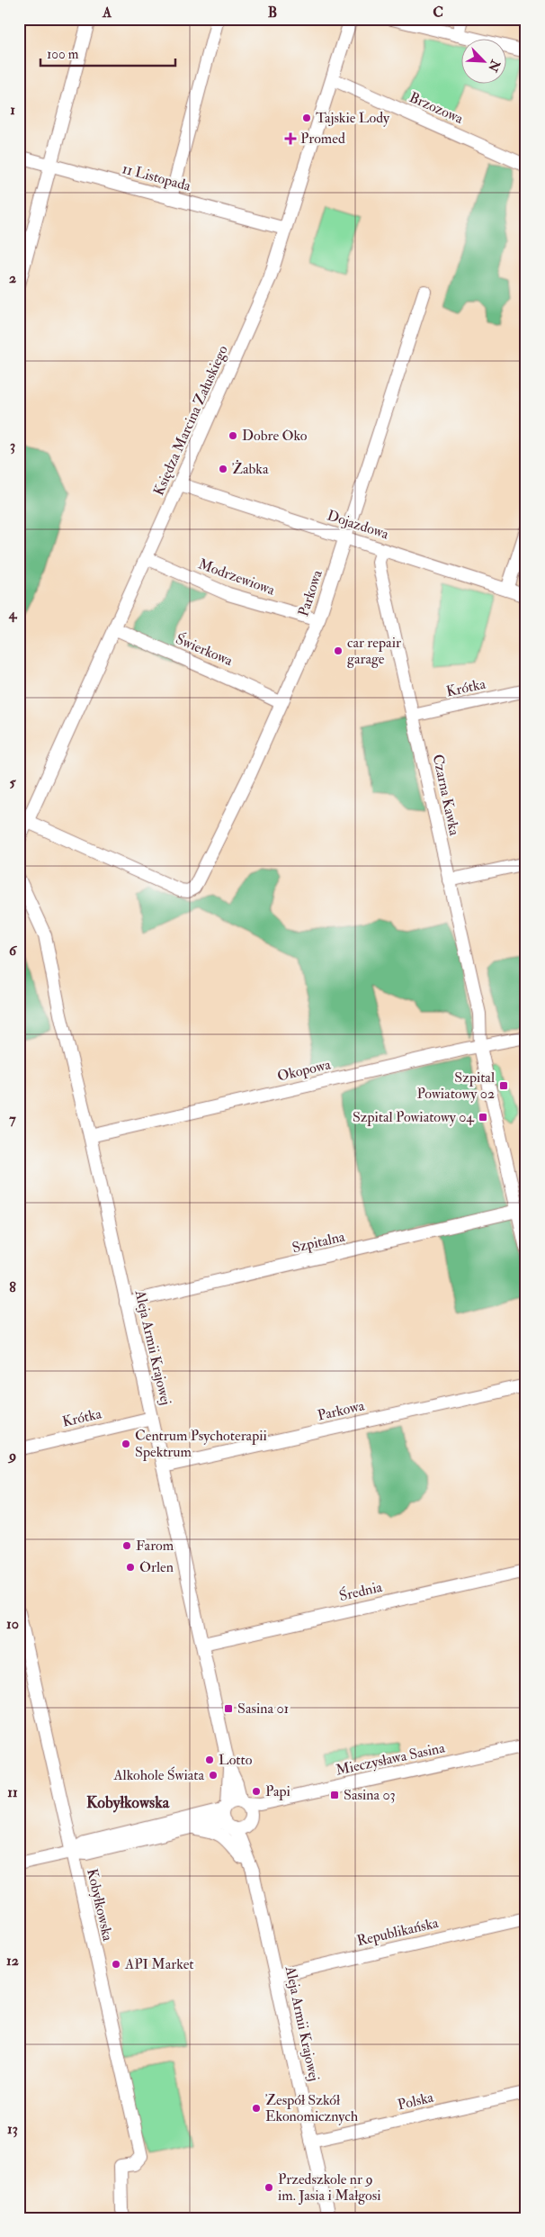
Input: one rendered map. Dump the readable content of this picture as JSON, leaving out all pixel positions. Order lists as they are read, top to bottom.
{
  "streets": {
    "street": [
      "Brzozowa",
      "11 Listopada",
      "Księdza Marcina Załuskiego",
      "Dojazdowa",
      "Modrzewiowa",
      "Parkowa",
      "Świerkowa",
      "Krótka",
      "Czarna Kawka",
      "Okopowa",
      "Szpitalna",
      "Aleja Armii Krajowej",
      "Średnia",
      "Mieczysława Sasina",
      "Kobyłkowska",
      "Republikańska",
      "Polska"
    ]
  },
  "crossings": [
    ["Brzozowa", "Księdza Marcina Załuskiego"],
    ["11 Listopada", "Księdza Marcina Załuskiego"],
    ["Księdza Marcina Załuskiego", "Dojazdowa"],
    ["Księdza Marcina Załuskiego", "Modrzewiowa"],
    ["Księdza Marcina Załuskiego", "Parkowa"],
    ["Księdza Marcina Załuskiego", "Świerkowa"],
    ["Dojazdowa", "Parkowa"],
    ["Dojazdowa", "Czarna Kawka"],
    ["Modrzewiowa", "Parkowa"],
    ["Parkowa", "Świerkowa"],
    ["Parkowa", "Aleja Armii Krajowej"],
    ["Krótka", "Czarna Kawka"],
    ["Krótka", "Aleja Armii Krajowej"],
    ["Czarna Kawka", "Okopowa"],
    ["Czarna Kawka", "Szpitalna"],
    ["Okopowa", "Aleja Armii Krajowej"],
    ["Szpitalna", "Aleja Armii Krajowej"],
    ["Aleja Armii Krajowej", "Średnia"],
    ["Aleja Armii Krajowej", "Mieczysława Sasina"],
    ["Aleja Armii Krajowej", "Republikańska"],
    ["Aleja Armii Krajowej", "Polska"]
  ],
  "districts": ["Kobyłkowska"],
  "places": {
    "other": [
      "Tajskie Lody",
      "Dobre Oko",
      "Żabka",
      "car repair garage",
      "Centrum Psychoterapii Spektrum",
      "Farom",
      "Orlen",
      "Lotto",
      "Alkohole Świata",
      "Papi",
      "API Market",
      "Zespół Szkół Ekonomicznych",
      "Przedszkole nr 9 im. Jasia i Małgosi"
    ],
    "health": ["Promed"],
    "transit": [
      "Szpital Powiatowy 02",
      "Szpital Powiatowy 04",
      "Sasina 01",
      "Sasina 03"
    ]
  },
  "scale_bar": "100 m",
  "north": "bottom right",
  "grid": {
    "columns": ["A", "B", "C"],
    "rows": [
      "1",
      "2",
      "3",
      "4",
      "5",
      "6",
      "7",
      "8",
      "9",
      "10",
      "11",
      "12",
      "13"
    ]
  }
}
